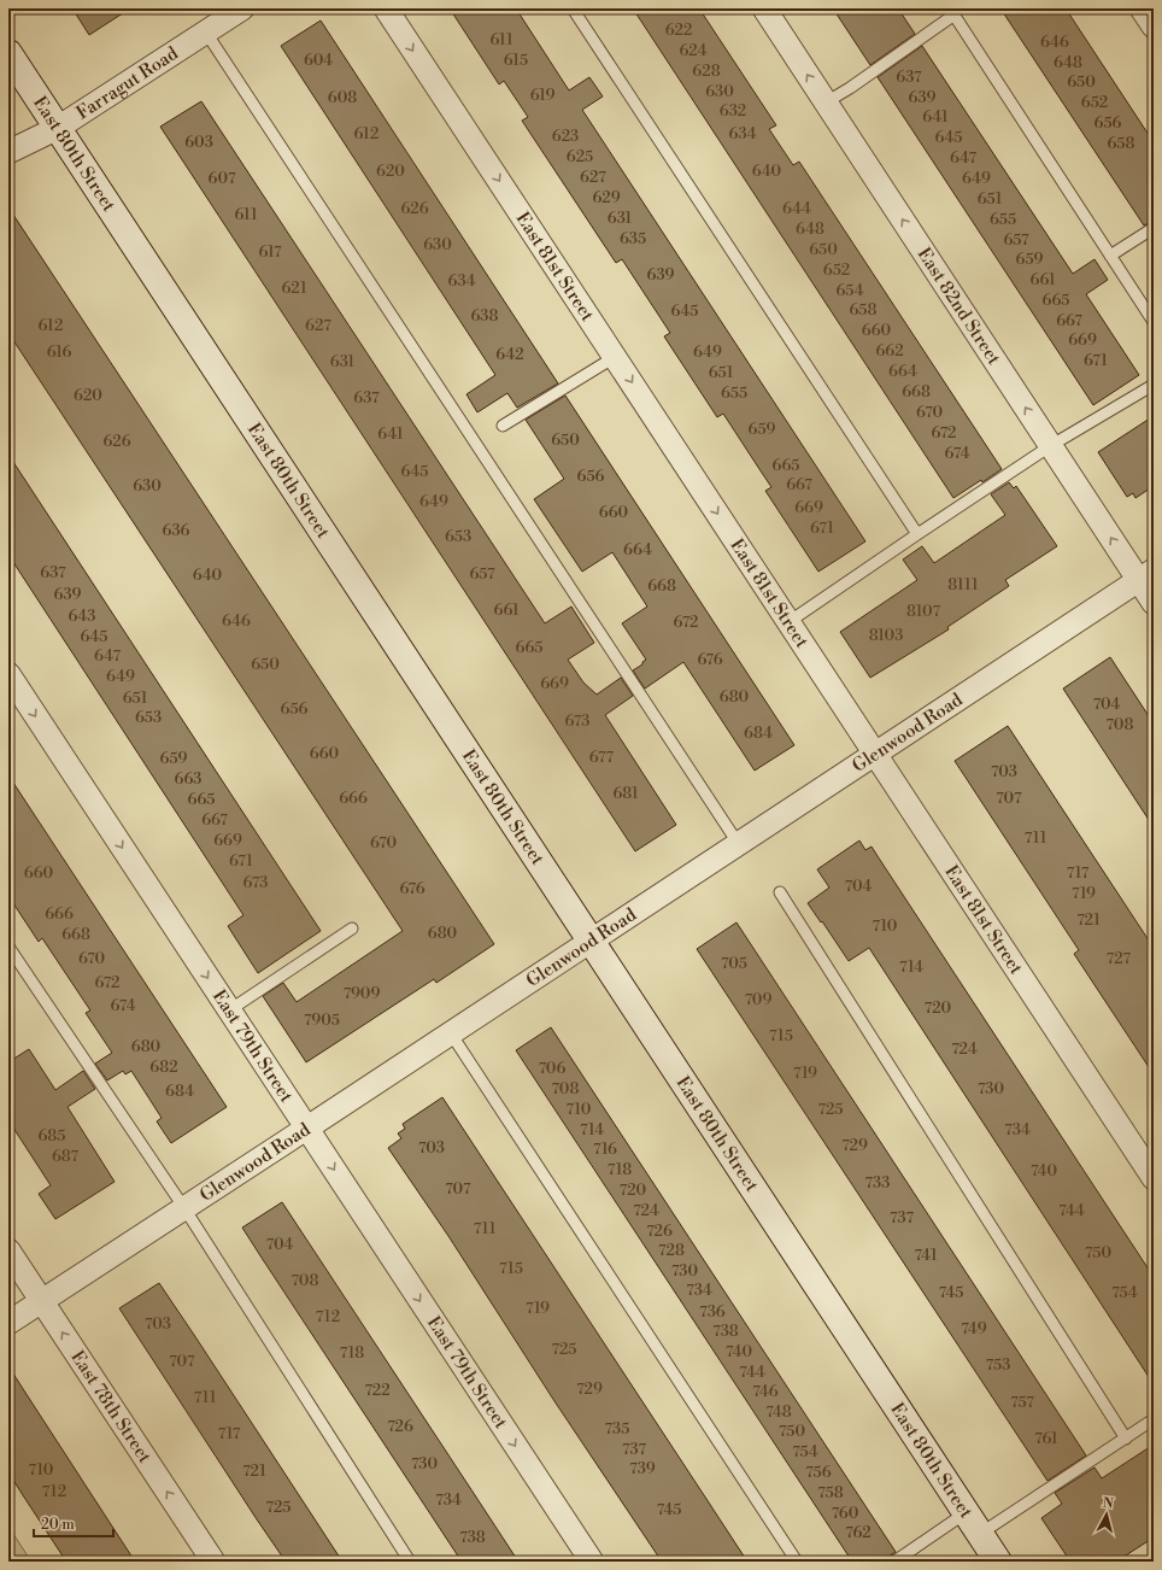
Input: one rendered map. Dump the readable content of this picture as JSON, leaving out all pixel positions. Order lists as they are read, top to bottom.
{
  "streets": {
    "street": [
      "Farragut Road",
      "East 80th Street",
      "East 81st Street",
      "East 82nd Street",
      "Glenwood Road",
      "East 79th Street",
      "East 78th Street"
    ]
  },
  "crossings": [
    ["Farragut Road", "East 80th Street"],
    ["East 80th Street", "Glenwood Road"],
    ["East 81st Street", "Glenwood Road"],
    ["East 82nd Street", "Glenwood Road"],
    ["Glenwood Road", "East 79th Street"],
    ["Glenwood Road", "East 78th Street"]
  ],
  "one_way": [
    "East 81st Street",
    "East 82nd Street",
    "East 79th Street",
    "East 78th Street"
  ],
  "house_numbers": [
    "622",
    "611",
    "646",
    "624",
    "604",
    "615",
    "648",
    "628",
    "637",
    "650",
    "630",
    "619",
    "608",
    "639",
    "652",
    "632",
    "641",
    "656",
    "612",
    "634",
    "623",
    "645",
    "603",
    "658",
    "625",
    "647",
    "620",
    "640",
    "627",
    "607",
    "649",
    "629",
    "651",
    "626",
    "644",
    "611",
    "631",
    "655",
    "648",
    "635",
    "657",
    "630",
    "650",
    "617",
    "659",
    "652",
    "639",
    "661",
    "634",
    "621",
    "654",
    "665",
    "658",
    "645",
    "638",
    "667",
    "612",
    "627",
    "660",
    "669",
    "662",
    "616",
    "649",
    "642",
    "671",
    "631",
    "664",
    "651",
    "668",
    "655",
    "620",
    "637",
    "670",
    "659",
    "672",
    "641",
    "650",
    "626",
    "674",
    "665",
    "645",
    "656",
    "667",
    "630",
    "649",
    "669",
    "660",
    "671",
    "636",
    "653",
    "664",
    "637",
    "657",
    "640",
    "8111",
    "668",
    "639",
    "661",
    "8107",
    "643",
    "646",
    "672",
    "8103",
    "645",
    "665",
    "647",
    "676",
    "650",
    "649",
    "669",
    "680",
    "651",
    "704",
    "656",
    "653",
    "673",
    "708",
    "684",
    "660",
    "677",
    "659",
    "703",
    "663",
    "681",
    "666",
    "707",
    "665",
    "667",
    "711",
    "669",
    "670",
    "671",
    "660",
    "717",
    "673",
    "704",
    "676",
    "719",
    "666",
    "721",
    "710",
    "680",
    "668",
    "670",
    "727",
    "705",
    "714",
    "672",
    "7909",
    "709",
    "674",
    "720",
    "7905",
    "715",
    "680",
    "724",
    "682",
    "706",
    "719",
    "708",
    "730",
    "684",
    "710",
    "725",
    "714",
    "734",
    "685",
    "729",
    "703",
    "716",
    "687",
    "718",
    "740",
    "733",
    "707",
    "720",
    "724",
    "744",
    "737",
    "711",
    "726",
    "704",
    "728",
    "750",
    "741",
    "715",
    "730",
    "708",
    "734",
    "745",
    "754",
    "719",
    "736",
    "712",
    "703",
    "749",
    "738",
    "725",
    "740",
    "718",
    "707",
    "753",
    "744",
    "729",
    "722",
    "746",
    "711",
    "757",
    "748",
    "726",
    "735",
    "750",
    "717",
    "761",
    "737",
    "754",
    "730",
    "739",
    "710",
    "721",
    "756",
    "712",
    "758",
    "734",
    "725",
    "745",
    "760",
    "762",
    "738"
  ],
  "scale_bar": "20 m",
  "north": "top"
}
